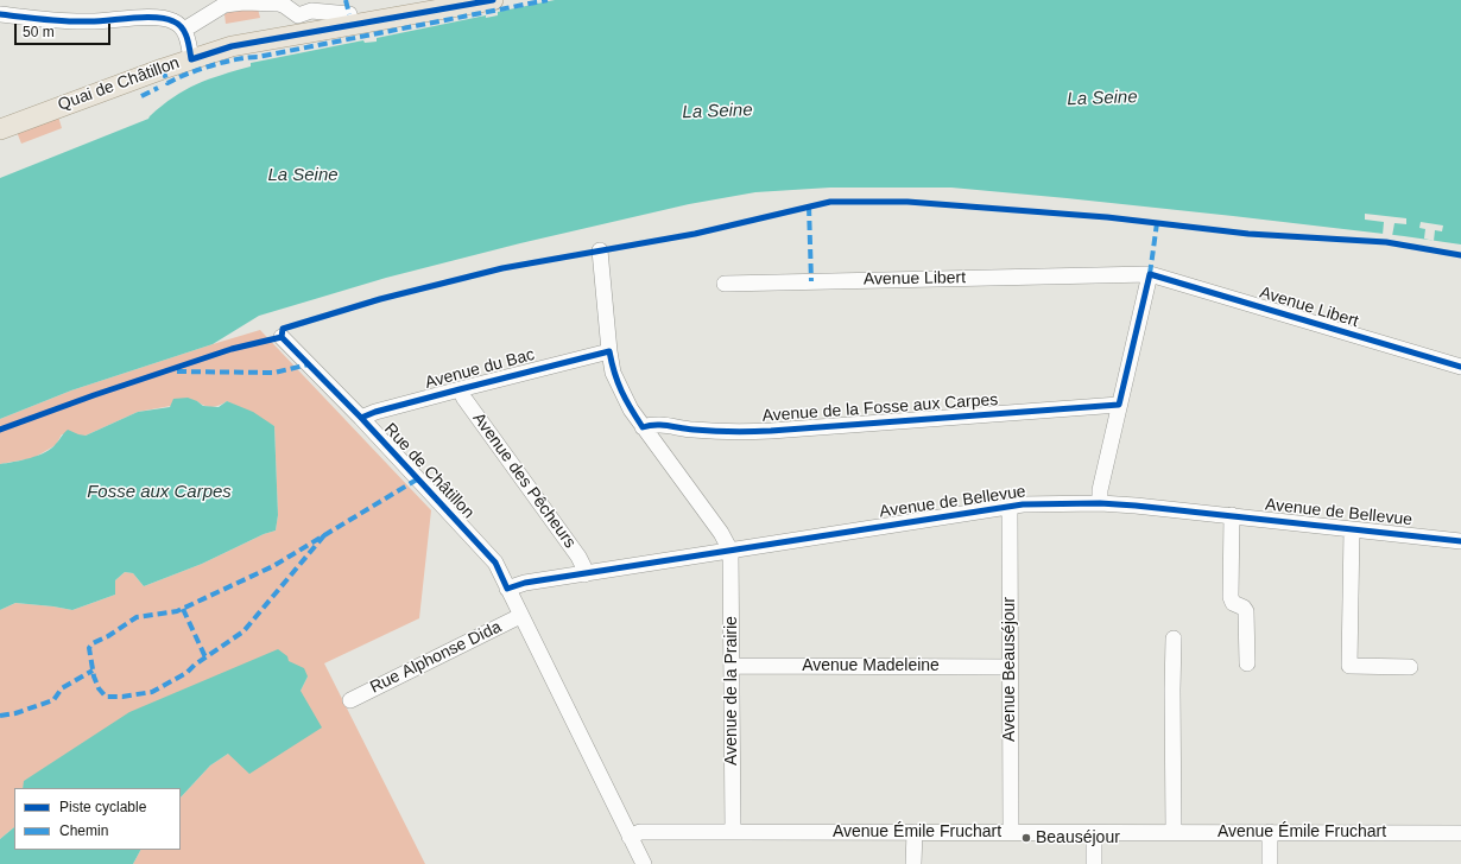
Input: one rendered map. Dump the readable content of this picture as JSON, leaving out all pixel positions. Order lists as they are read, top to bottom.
{
  "streets": {
    "main road": ["Quai de Châtillon"],
    "street": [
      "Avenue Libert",
      "Avenue du Bac",
      "Avenue de la Fosse aux Carpes",
      "Rue de Châtillon",
      "Avenue des Pêcheurs",
      "Avenue de Bellevue",
      "Rue Alphonse Dida",
      "Avenue Madeleine",
      "Avenue Beauséjour",
      "Avenue de la Prairie",
      "Avenue Émile Fruchart"
    ]
  },
  "crossings": [
    ["Avenue du Bac", "Rue de Châtillon"],
    ["Avenue du Bac", "Avenue des Pêcheurs"],
    ["Rue de Châtillon", "Avenue de Bellevue"],
    ["Rue de Châtillon", "Rue Alphonse Dida"],
    ["Rue de Châtillon", "Avenue Émile Fruchart"],
    ["Avenue des Pêcheurs", "Avenue de Bellevue"],
    ["Avenue de Bellevue", "Avenue Beauséjour"],
    ["Avenue de Bellevue", "Avenue de la Prairie"],
    ["Avenue Madeleine", "Avenue Beauséjour"],
    ["Avenue Madeleine", "Avenue de la Prairie"],
    ["Avenue Beauséjour", "Avenue Émile Fruchart"],
    ["Avenue de la Prairie", "Avenue Émile Fruchart"]
  ],
  "water": ["La Seine", "Fosse aux Carpes"],
  "places": ["Beauséjour"],
  "legend": ["Piste cyclable", "Chemin"],
  "scale_bar": "50 m"
}
